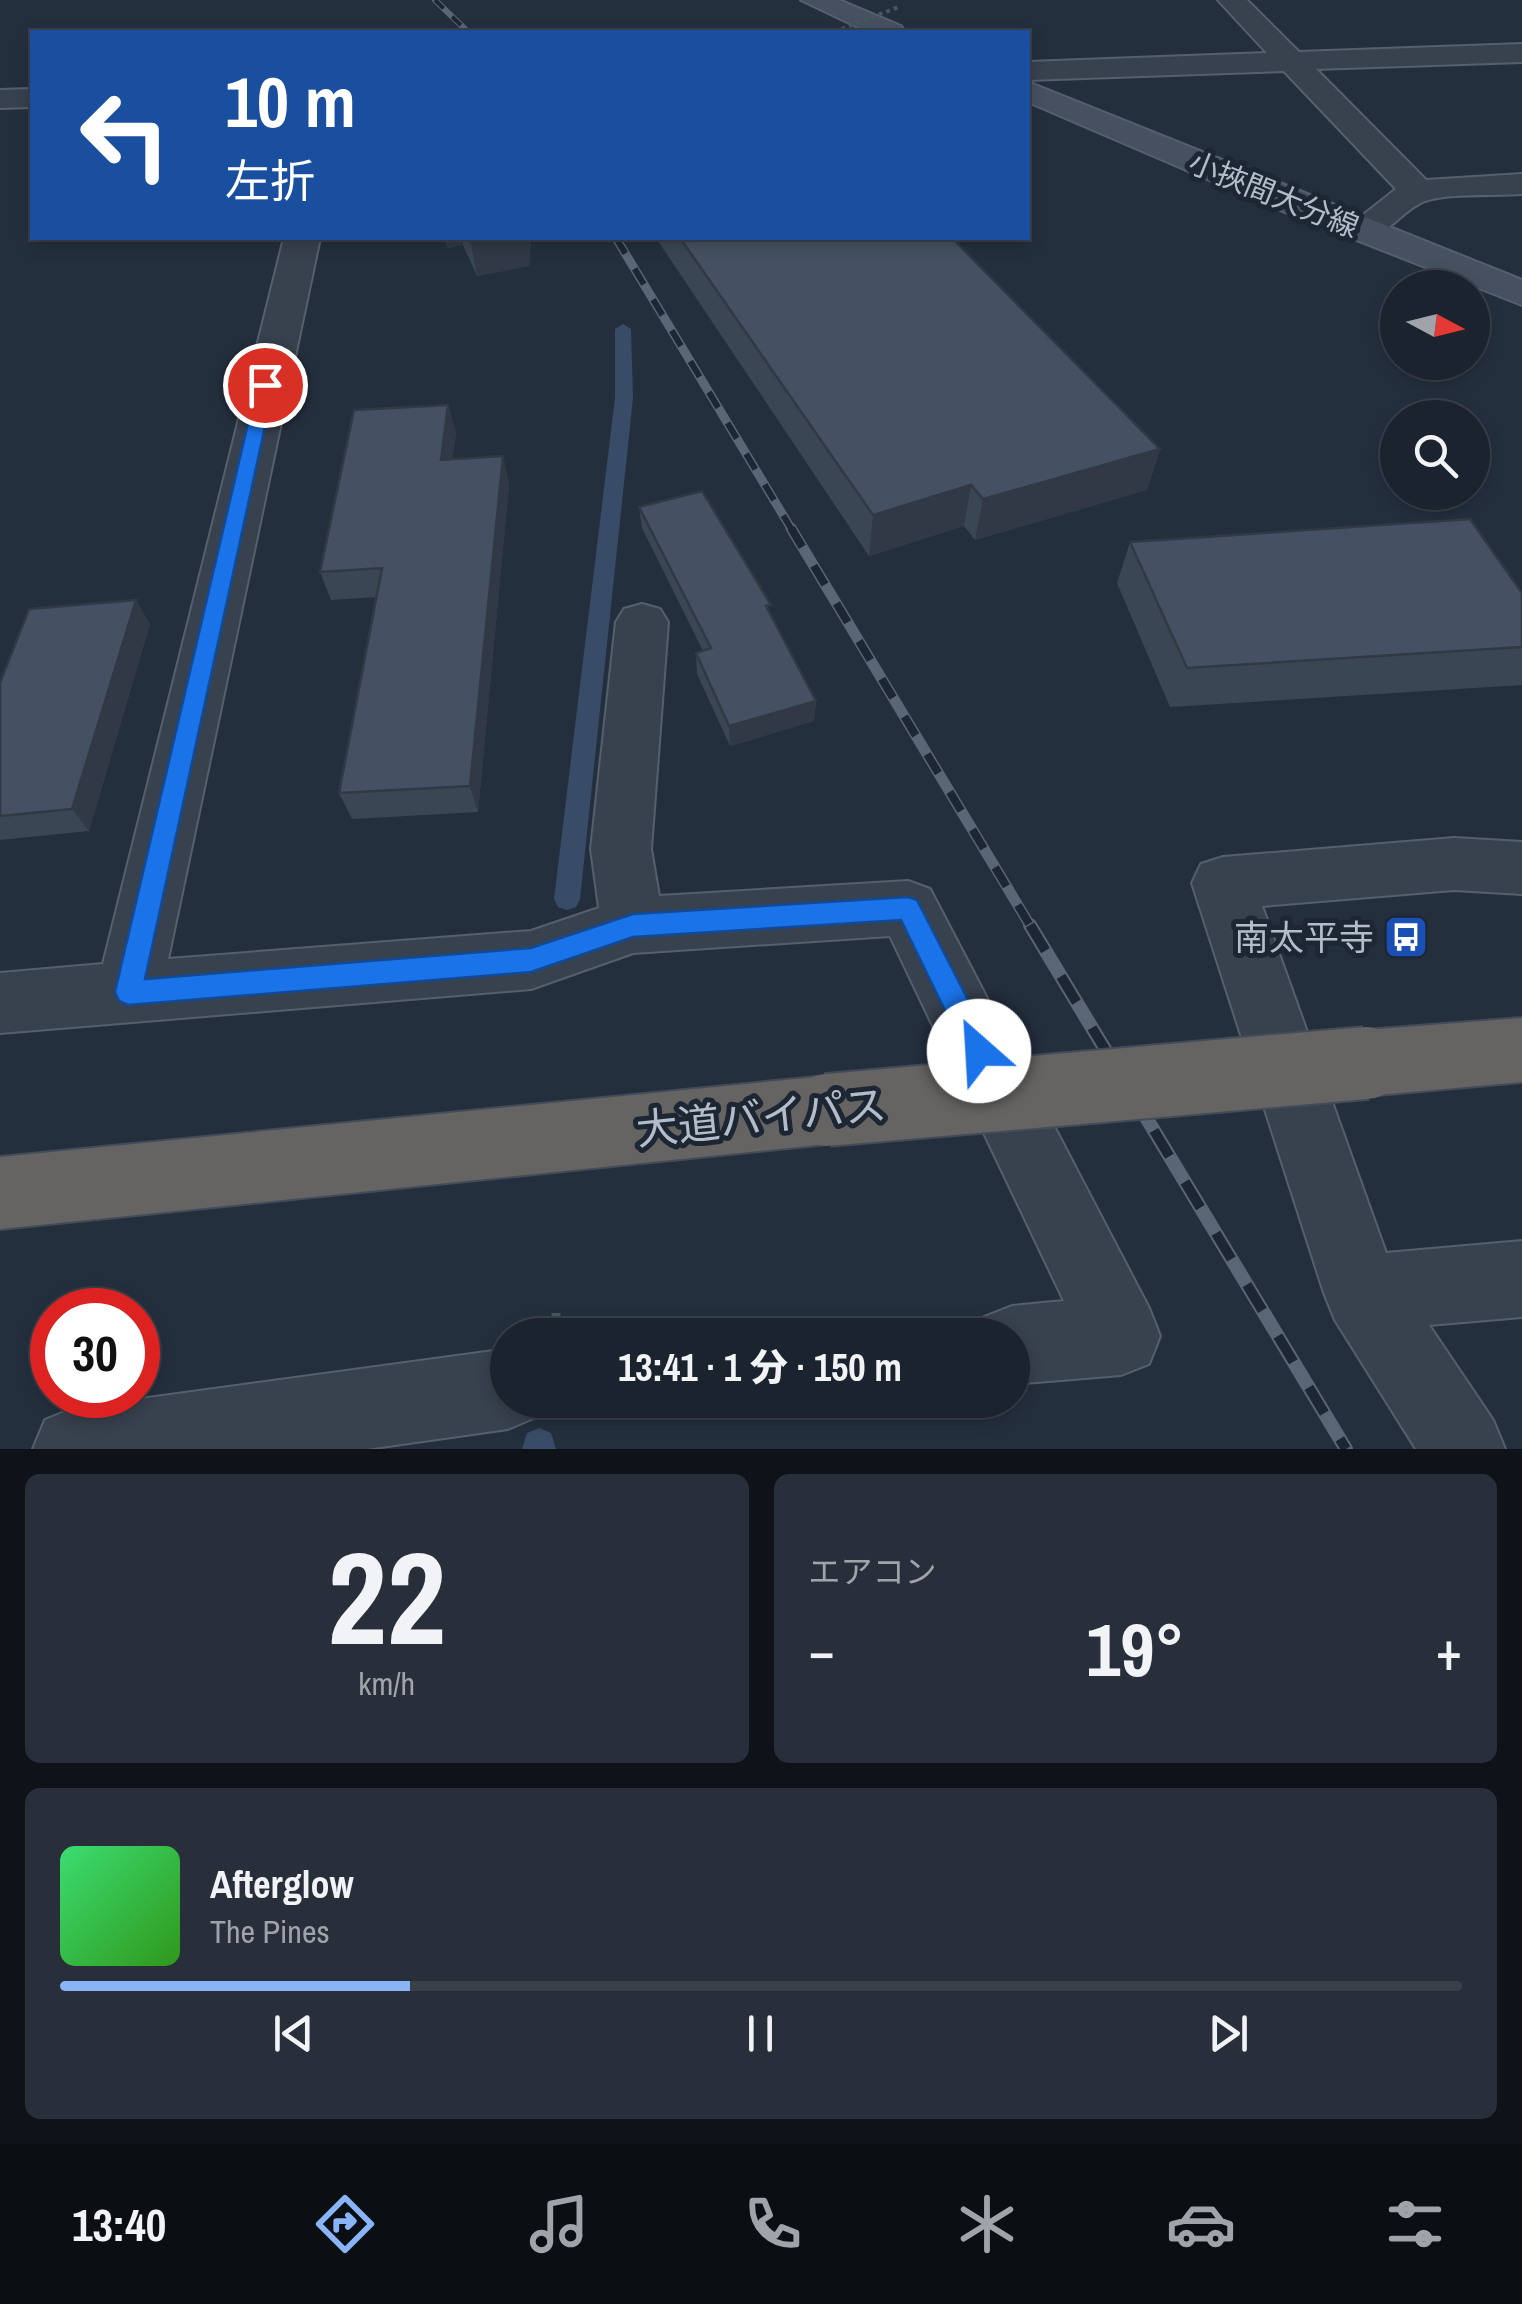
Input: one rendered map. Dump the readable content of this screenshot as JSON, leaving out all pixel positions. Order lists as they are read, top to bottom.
{
  "streets": {
    "highway": ["大道バイパス"],
    "main road": ["小挾間大分線"]
  },
  "places": {
    "bus stop": ["南太平寺"]
  },
  "north": "right",
  "page": {
    "turn": ["10 m", "左折"],
    "limit": "30",
    "trip": "13:41 · 1 分 · 150 m",
    "tile": [
      ["22", "km/h"],
      "エアコン"
    ],
    "heat": ["−", "19°", "+"],
    "song": ["Afterglow", "The Pines"],
    "tabs": "13:40"
  }
}
